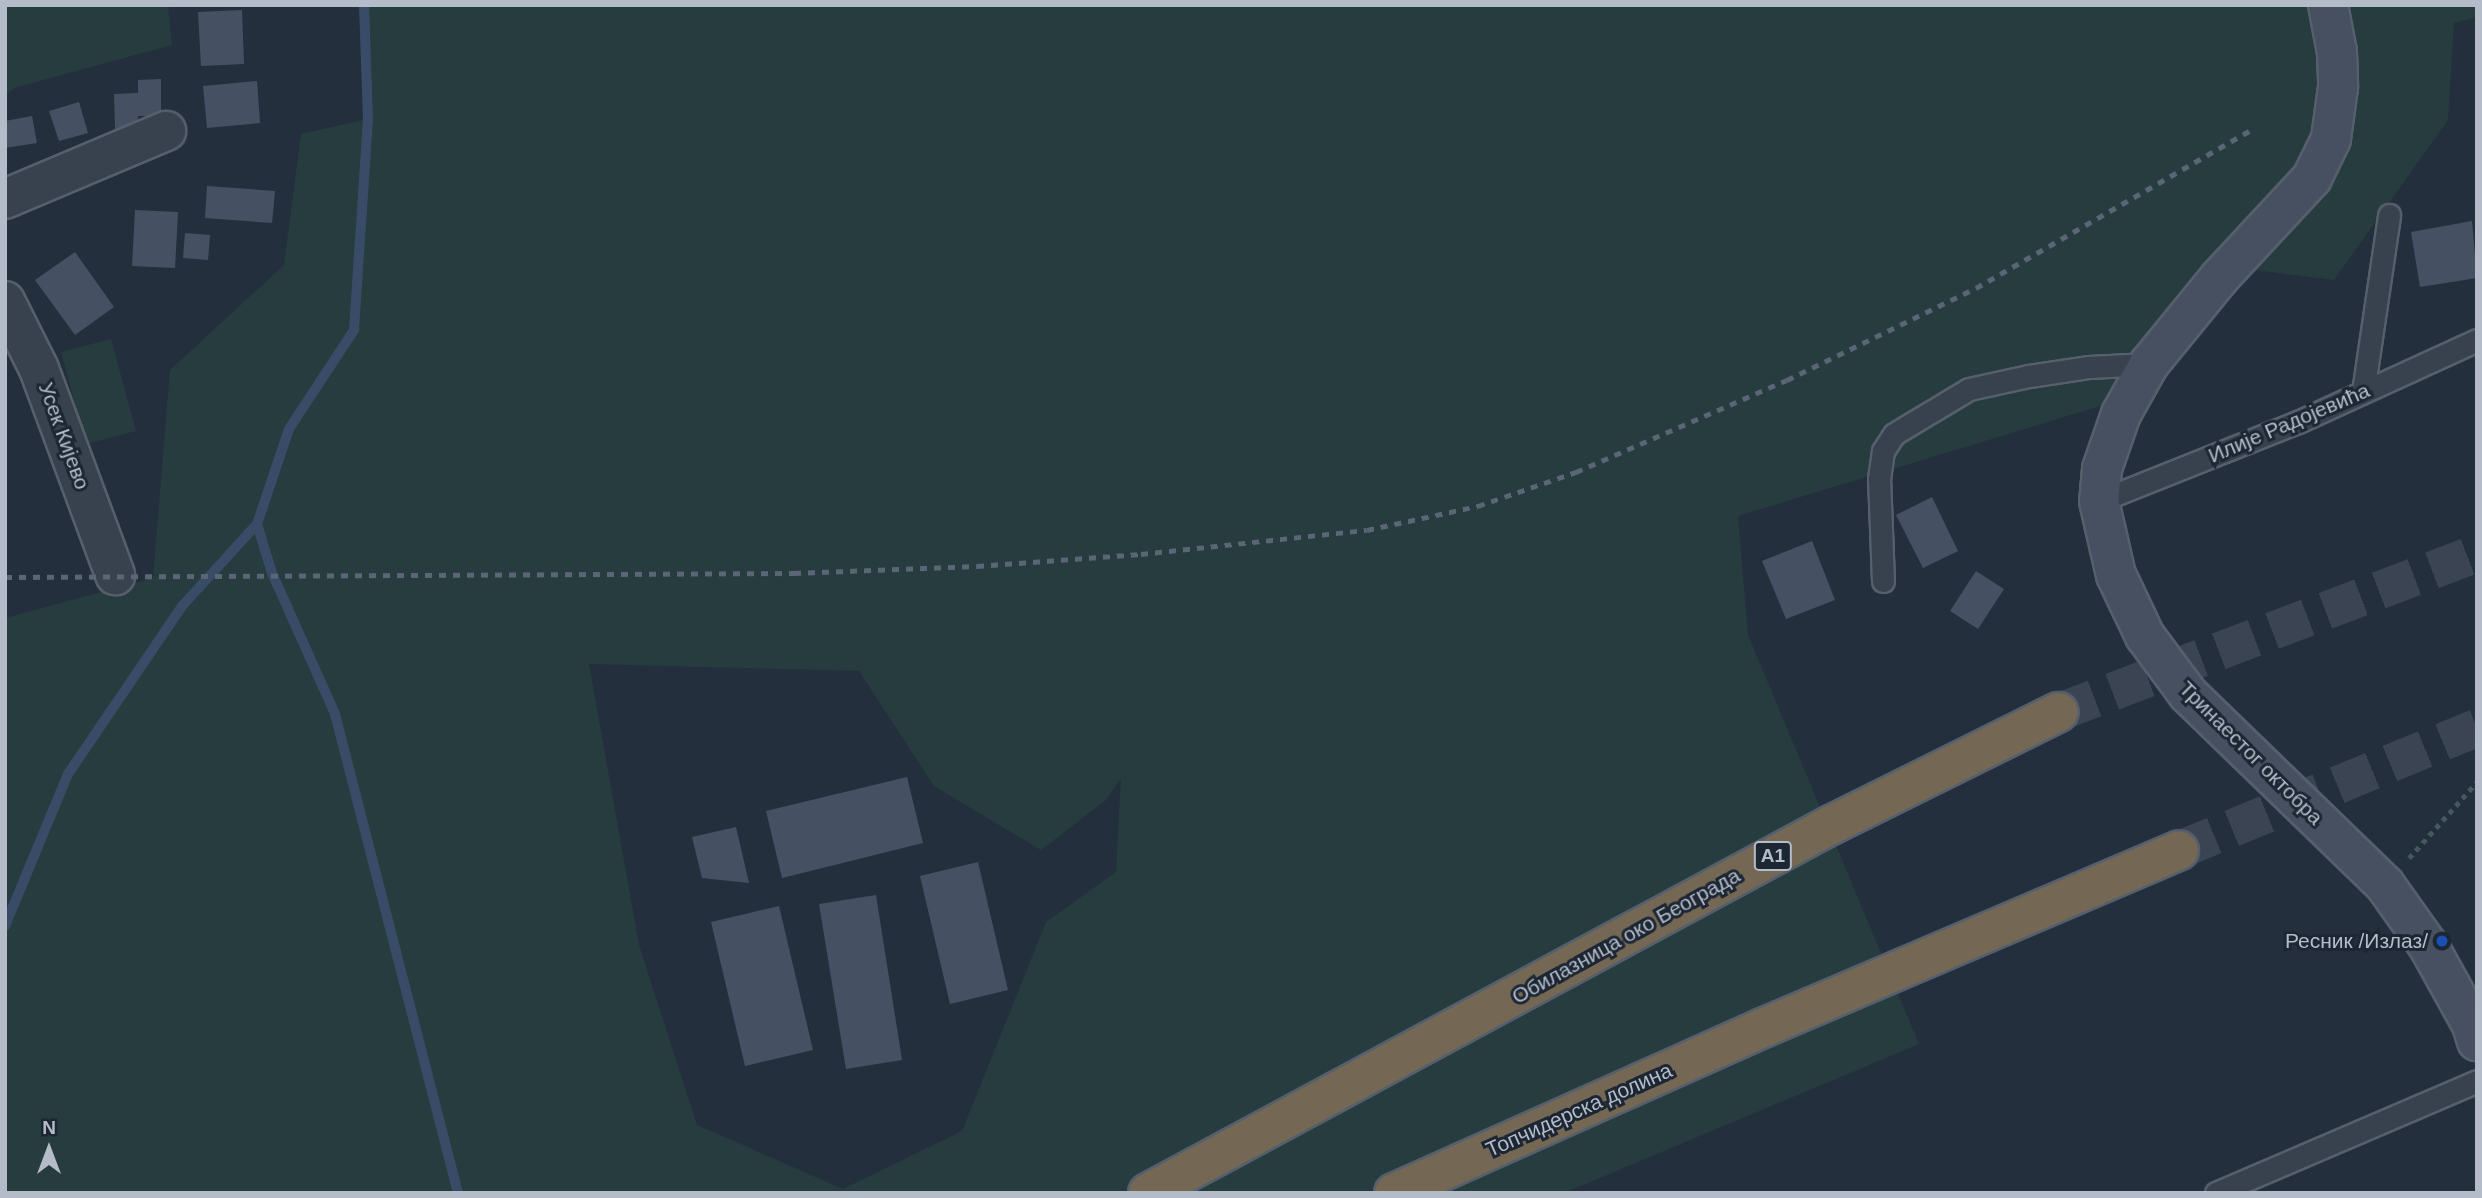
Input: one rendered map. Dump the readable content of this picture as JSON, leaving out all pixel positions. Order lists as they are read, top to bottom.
{
  "streets": {
    "highway": ["A1", "Обилазница око Београда", "Топчидерска долина"],
    "street": ["Усек Кијево", "Тринаестог октобра"],
    "lane": ["Илије Радојевића"]
  },
  "crossings": [
    ["Илије Радојевића", "Тринаестог октобра"]
  ],
  "places": ["Ресник /Излаз/"],
  "north": "top"
}
